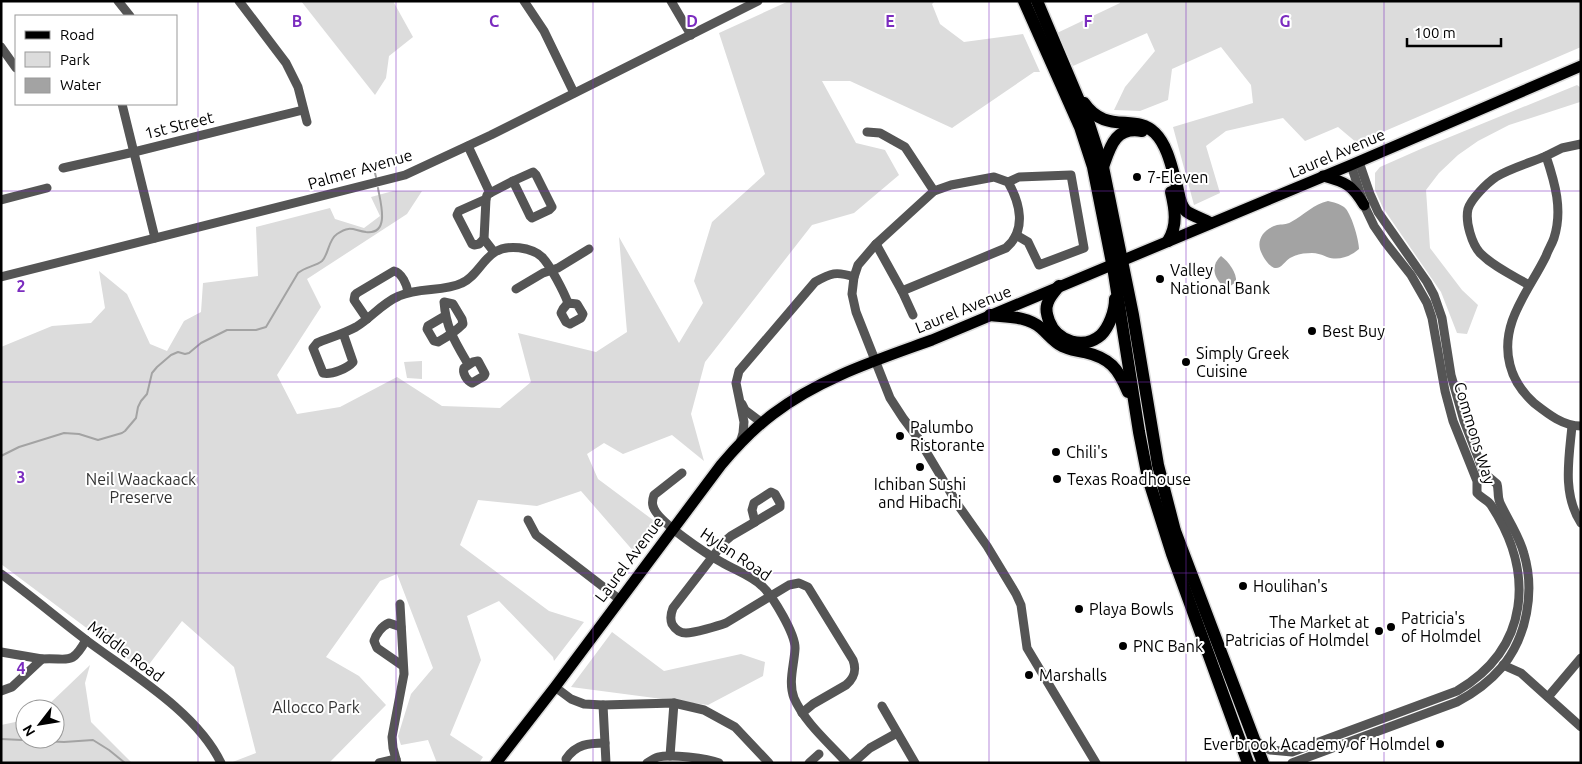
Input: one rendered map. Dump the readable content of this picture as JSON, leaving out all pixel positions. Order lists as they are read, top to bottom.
{
  "streets": {
    "main road": ["Laurel Avenue"],
    "street": [
      "1st Street",
      "Palmer Avenue",
      "Commons Way",
      "Hylan Road",
      "Middle Road"
    ]
  },
  "crossings": [
    ["Laurel Avenue", "Commons Way"],
    ["Laurel Avenue", "Hylan Road"]
  ],
  "parks": ["Neil Waackaack Preserve", "Allocco Park"],
  "places": [
    "7-Eleven",
    "Valley National Bank",
    "Best Buy",
    "Simply Greek Cuisine",
    "Palumbo Ristorante",
    "Chili's",
    "Ichiban Sushi and Hibachi",
    "Texas Roadhouse",
    "Houlihan's",
    "Playa Bowls",
    "Patricia's of Holmdel",
    "The Market at Patricias of Holmdel",
    "PNC Bank",
    "Marshalls",
    "Everbrook Academy of Holmdel"
  ],
  "legend": ["Road", "Park", "Water"],
  "scale_bar": "100 m",
  "north": "bottom left",
  "grid": {
    "columns": [
      "B",
      "C",
      "D",
      "E",
      "F",
      "G"
    ],
    "rows": ["2", "3", "4"]
  }
}
